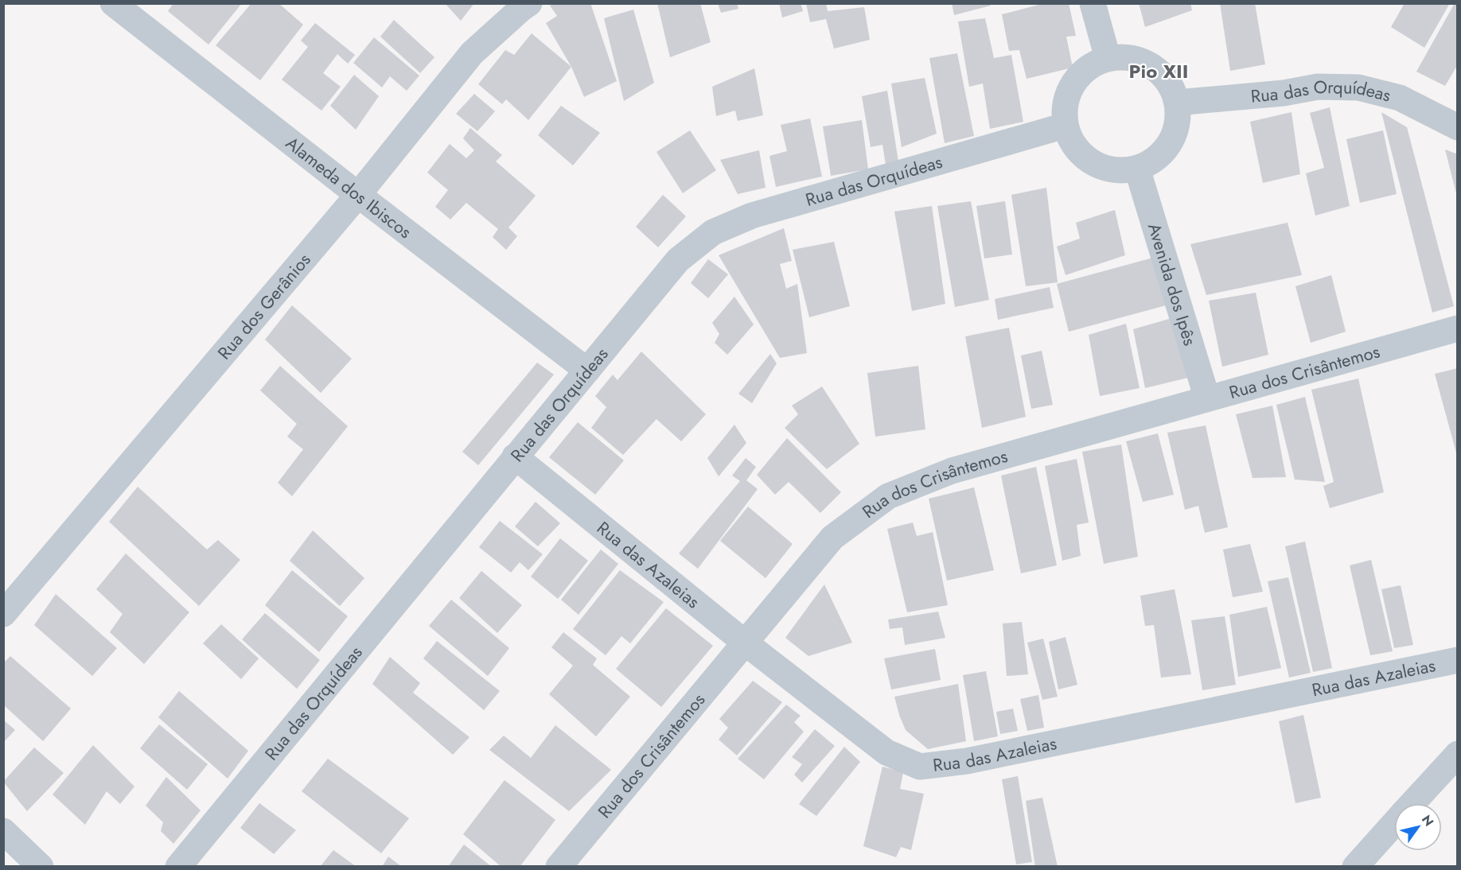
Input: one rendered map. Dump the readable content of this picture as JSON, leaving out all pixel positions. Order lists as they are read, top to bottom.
{
  "streets": {
    "street": [
      "Rua das Orquídeas",
      "Alameda dos Ibiscos",
      "Avenida dos Ipês",
      "Rua dos Gerânios",
      "Rua dos Crisântemos",
      "Rua das Azaleias"
    ]
  },
  "crossings": [
    ["Rua das Orquídeas", "Alameda dos Ibiscos"],
    ["Rua das Orquídeas", "Avenida dos Ipês"],
    ["Rua das Orquídeas", "Rua das Azaleias"],
    ["Alameda dos Ibiscos", "Rua dos Gerânios"],
    ["Avenida dos Ipês", "Rua dos Crisântemos"],
    ["Rua dos Crisântemos", "Rua das Azaleias"]
  ],
  "districts": ["Pio XII"],
  "north": "top right"
}
